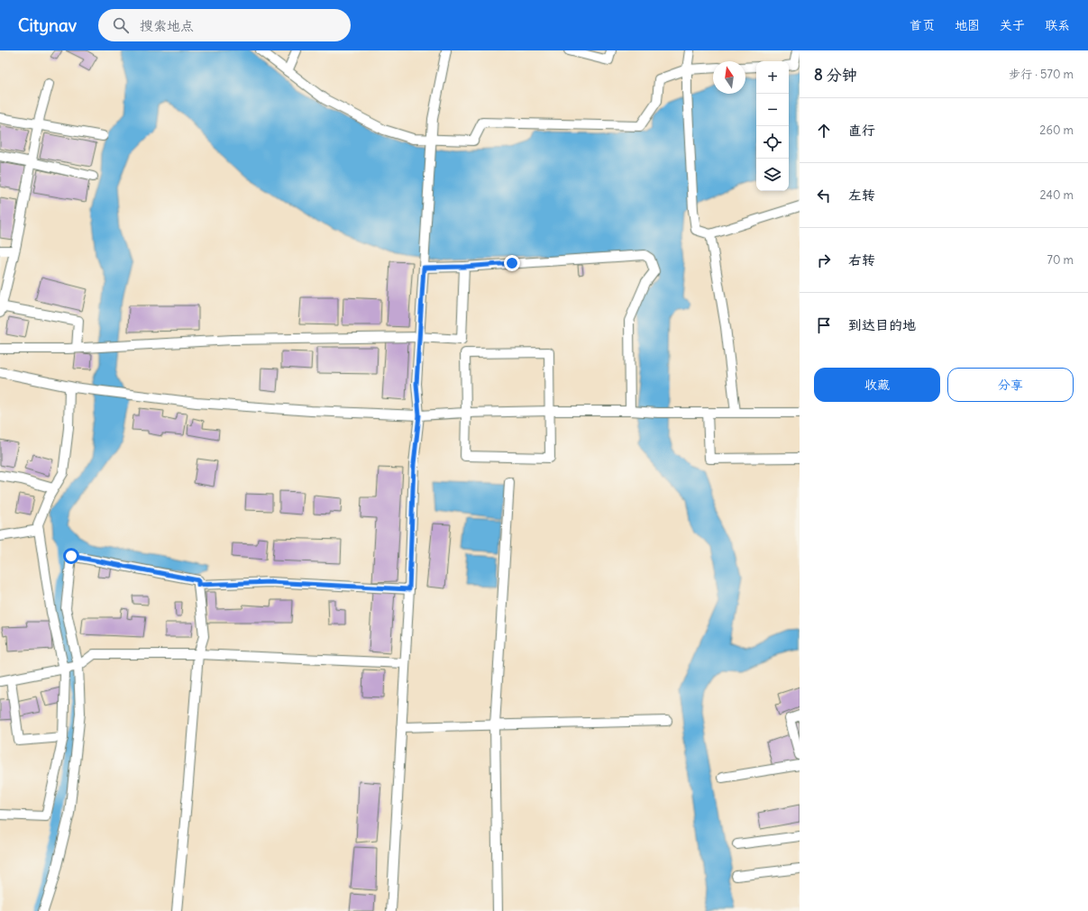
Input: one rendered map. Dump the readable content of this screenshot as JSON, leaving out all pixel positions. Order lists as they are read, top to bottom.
{
  "north": "top",
  "page": {
    "header": "Citynav",
    "search": "搜索地点",
    "nav": [
      "首页",
      "地图",
      "关于",
      "联系"
    ],
    "heading": ["8 分钟", "步行 · 570 m"],
    "map_buttons": ["+", "−"],
    "list": [
      ["直行", "260 m"],
      ["左转", "240 m"],
      ["右转", "70 m"],
      "到达目的地"
    ],
    "buttons": ["收藏", "分享"]
  }
}
